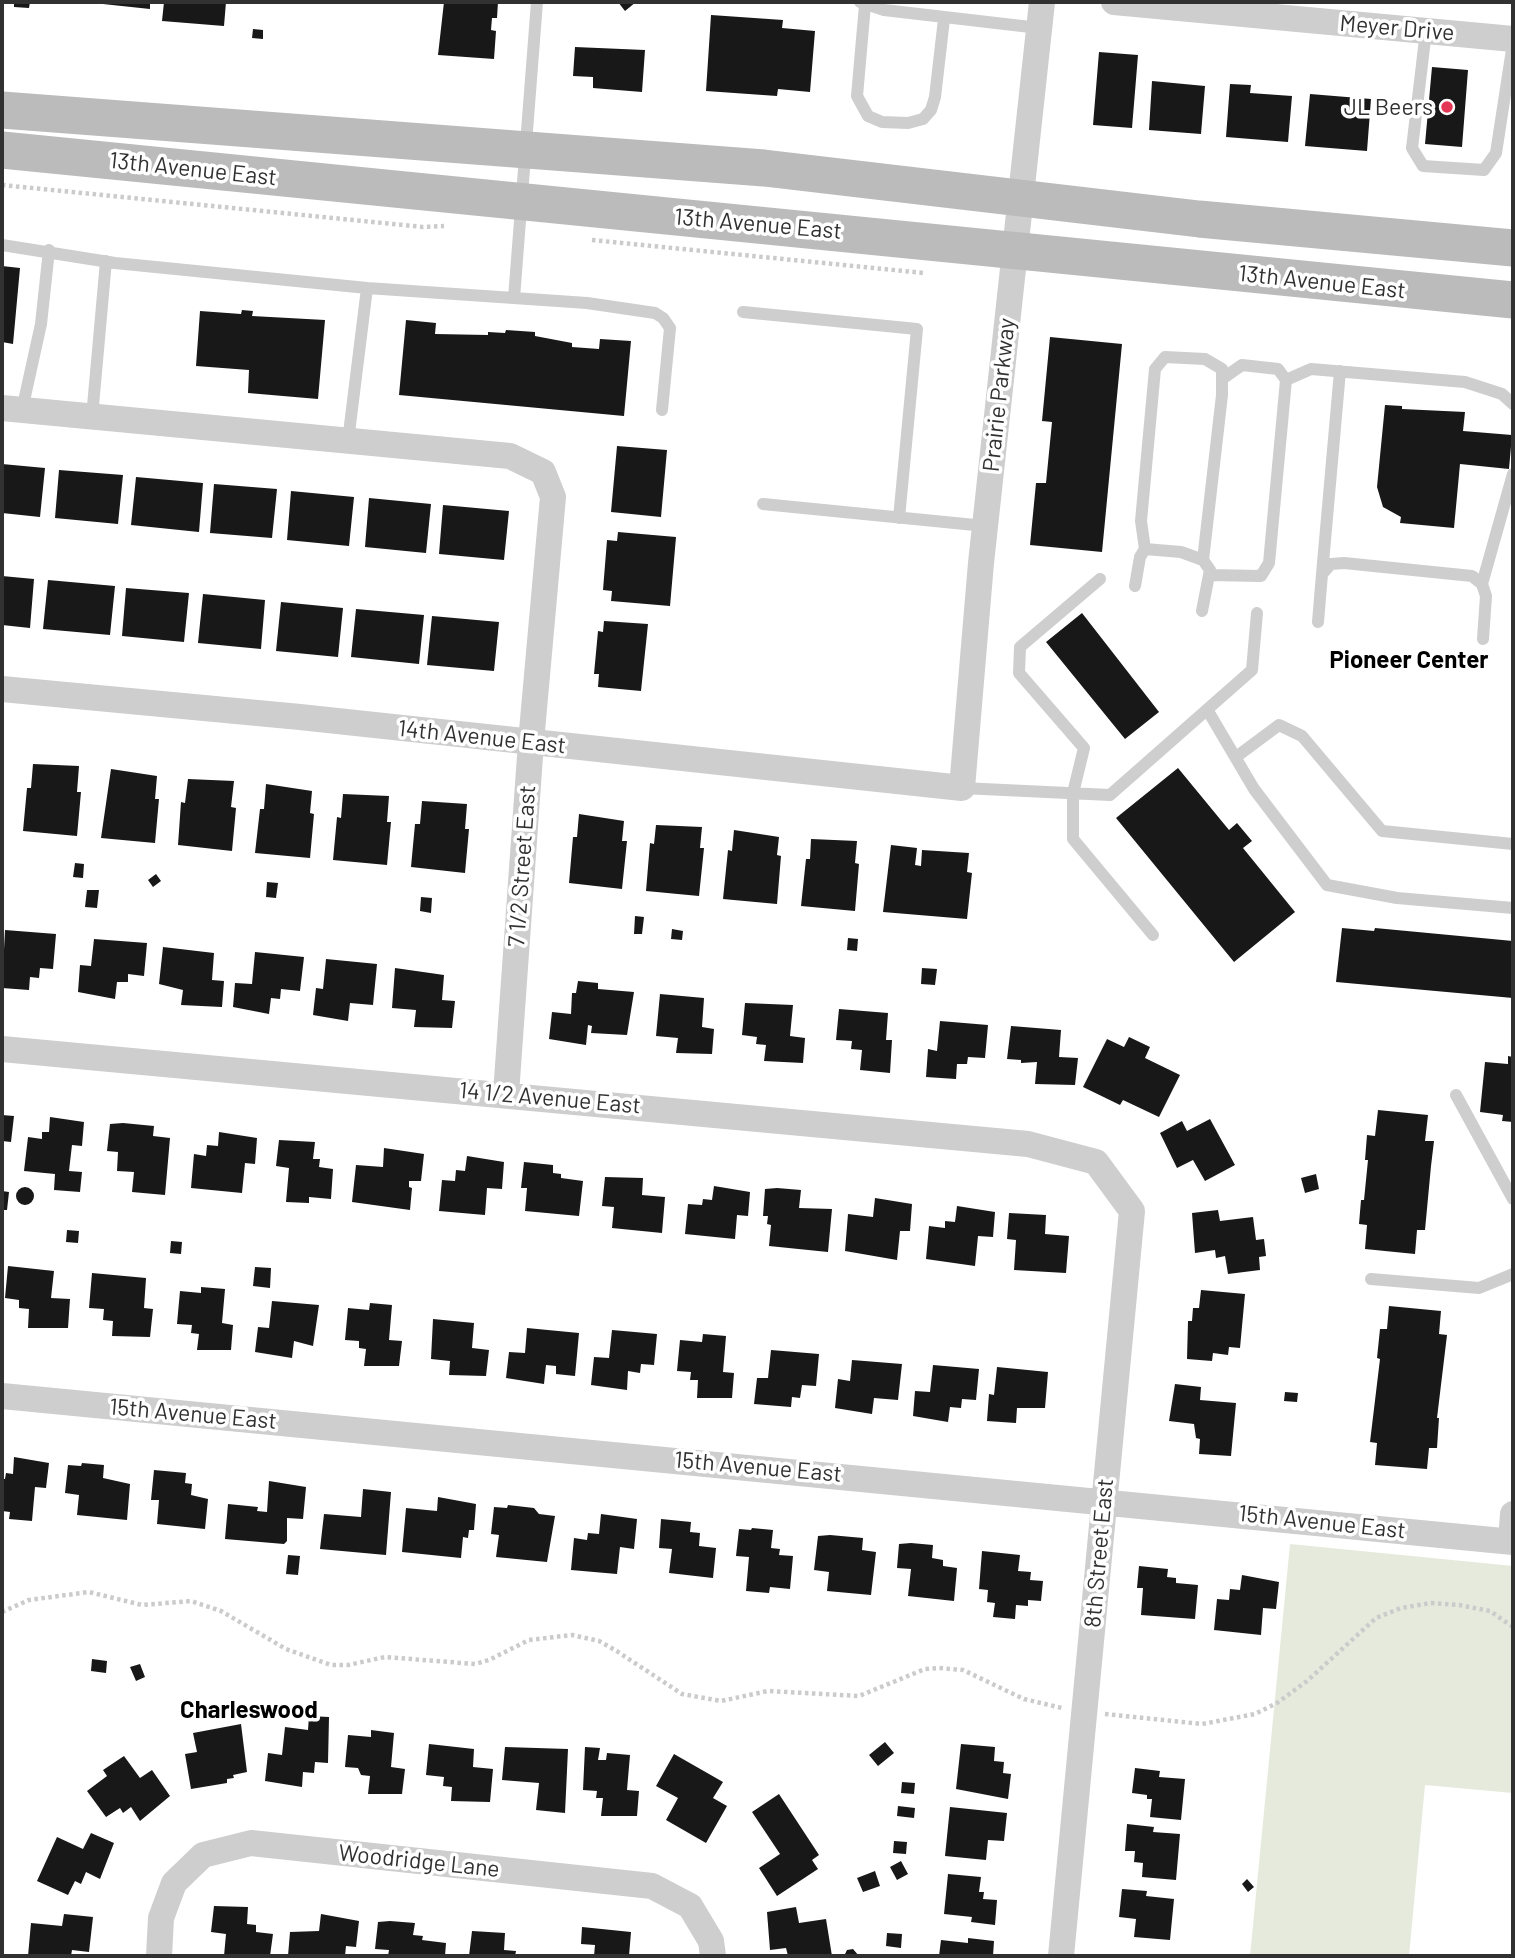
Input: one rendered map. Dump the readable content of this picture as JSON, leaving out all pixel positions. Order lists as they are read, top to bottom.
{
  "streets": {
    "main road": ["13th Avenue East"],
    "street": [
      "Meyer Drive",
      "Prairie Parkway",
      "14th Avenue East",
      "7 1/2 Street East",
      "14 1/2 Avenue East",
      "15th Avenue East",
      "8th Street East",
      "Woodridge Lane"
    ]
  },
  "crossings": [
    ["13th Avenue East", "Prairie Parkway"],
    ["Prairie Parkway", "14th Avenue East"],
    ["14th Avenue East", "7 1/2 Street East"],
    ["7 1/2 Street East", "14 1/2 Avenue East"],
    ["14 1/2 Avenue East", "8th Street East"],
    ["15th Avenue East", "8th Street East"]
  ],
  "districts": ["Pioneer Center", "Charleswood"],
  "places": ["JL Beers"]
}
